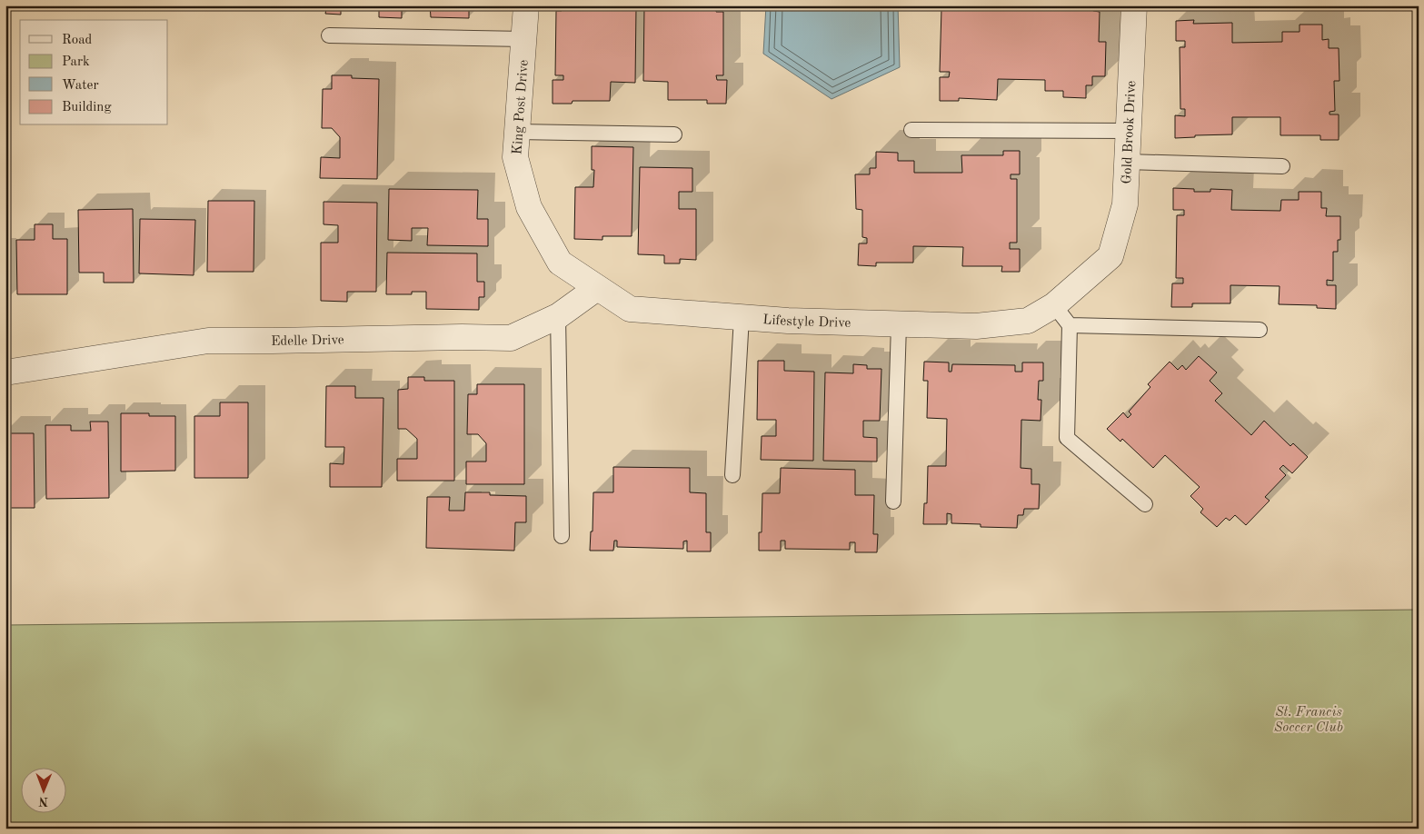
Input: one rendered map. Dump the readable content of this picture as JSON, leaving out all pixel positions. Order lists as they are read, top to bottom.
{
  "streets": {
    "street": [
      "King Post Drive",
      "Gold Brook Drive",
      "Lifestyle Drive",
      "Edelle Drive"
    ]
  },
  "crossings": [
    ["King Post Drive", "Lifestyle Drive"],
    ["Gold Brook Drive", "Lifestyle Drive"],
    ["Lifestyle Drive", "Edelle Drive"]
  ],
  "parks": ["St. Francis Soccer Club"],
  "legend": [
    "Road",
    "Park",
    "Water",
    "Building"
  ],
  "north": "bottom"
}
